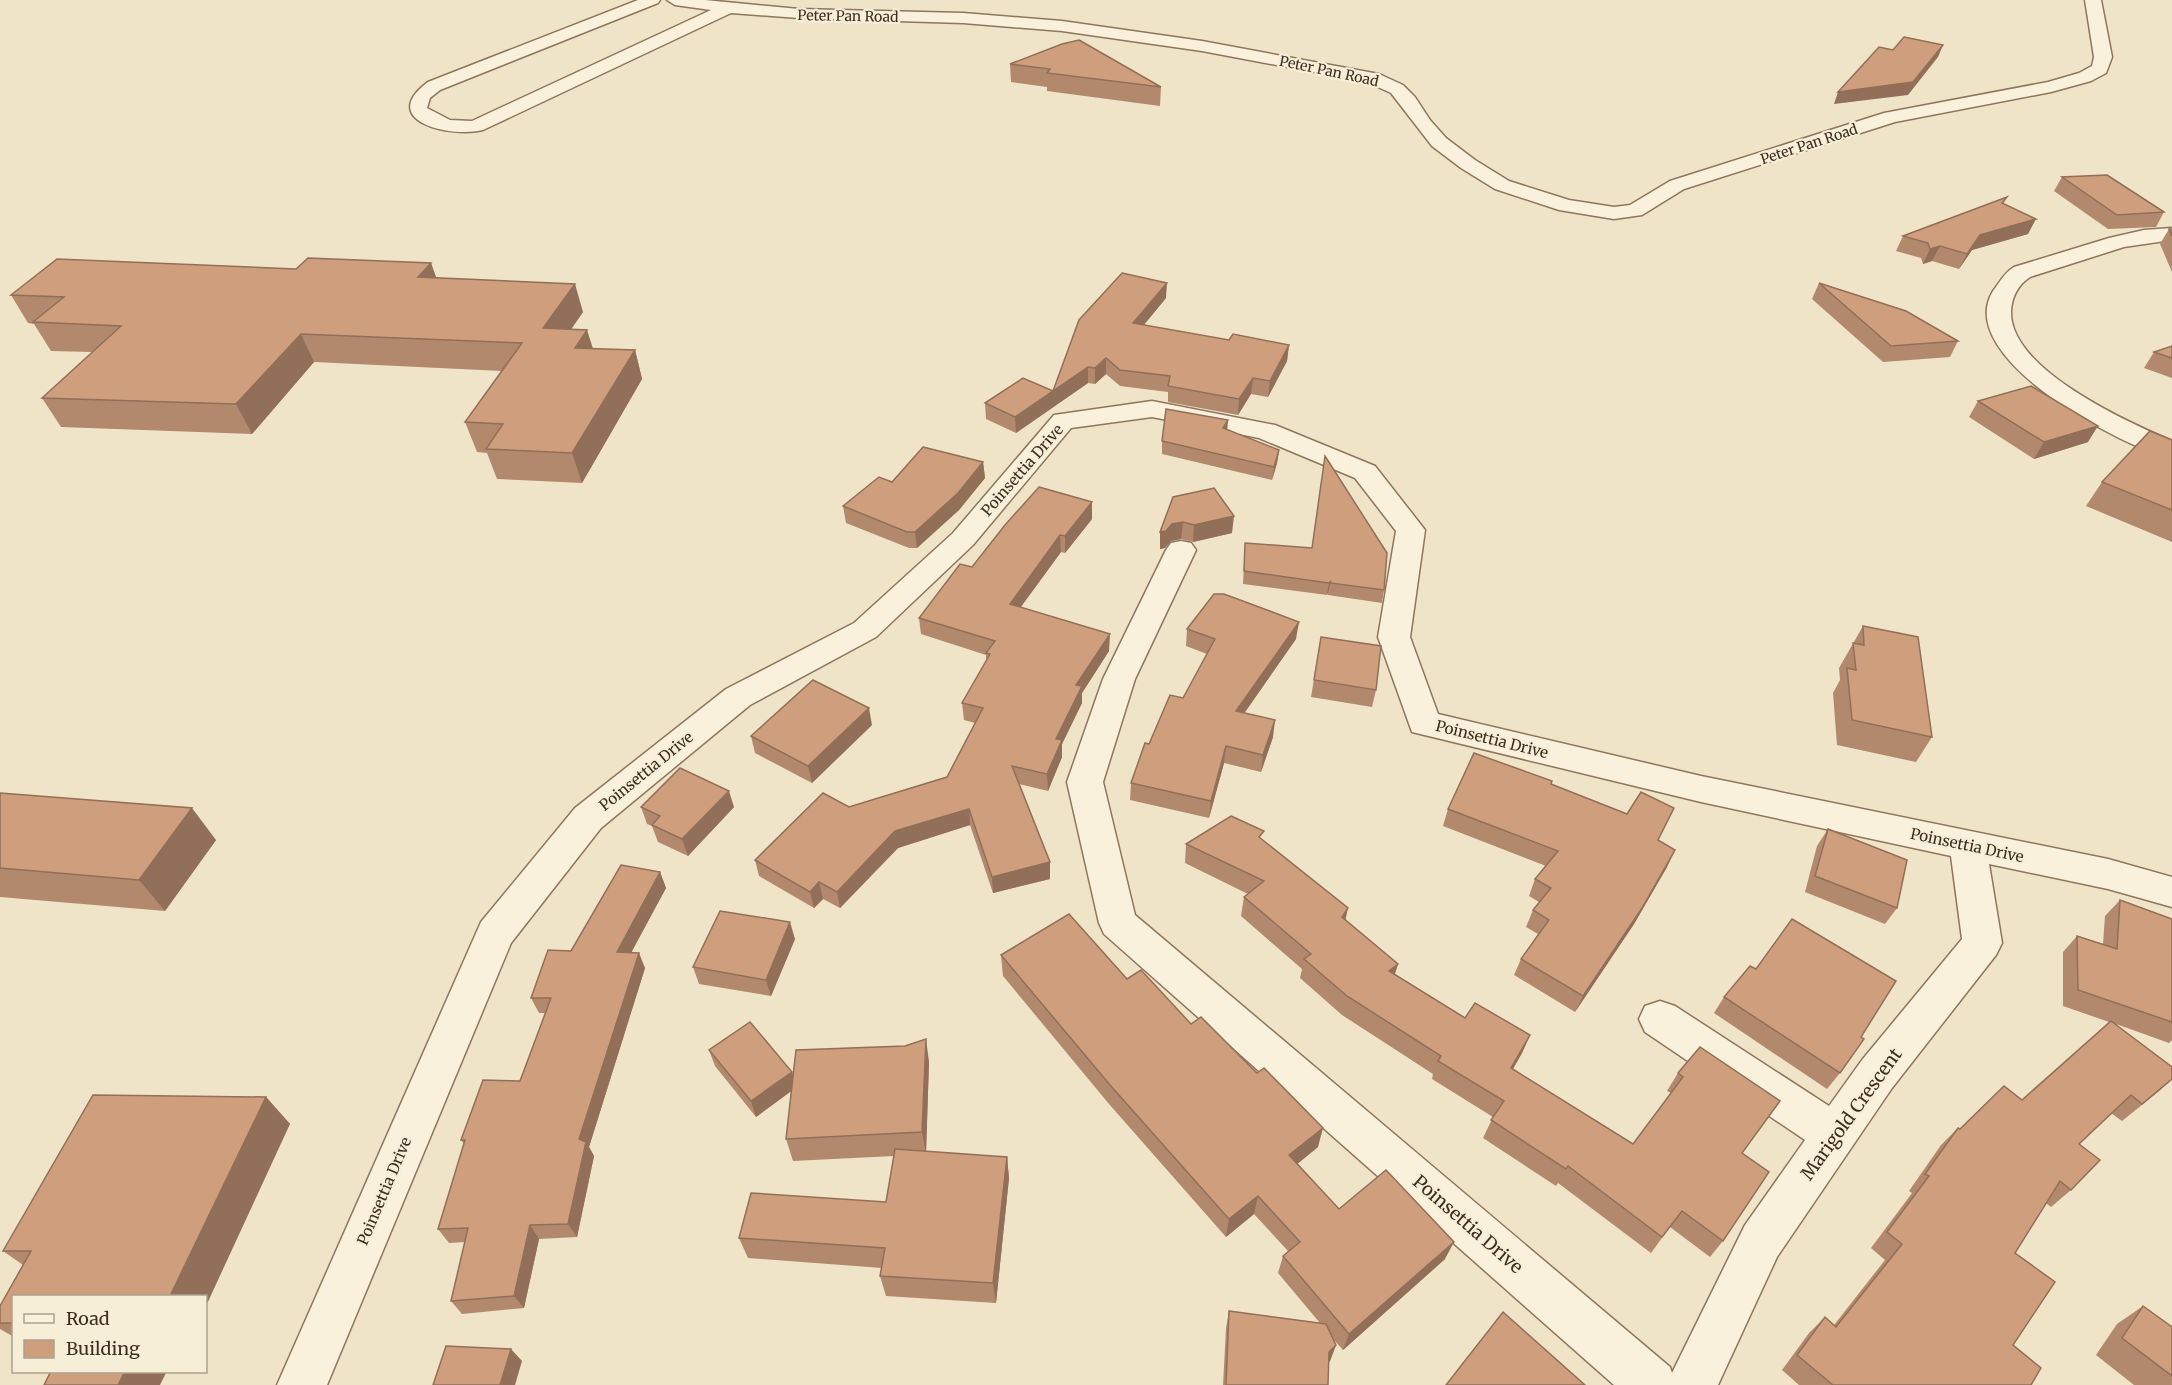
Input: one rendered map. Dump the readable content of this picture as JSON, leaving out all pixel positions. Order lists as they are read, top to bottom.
{
  "streets": {
    "street": ["Peter Pan Road", "Poinsettia Drive", "Marigold Crescent"]
  },
  "crossings": [
    ["Poinsettia Drive", "Marigold Crescent"]
  ],
  "legend": ["Road", "Building"]
}
